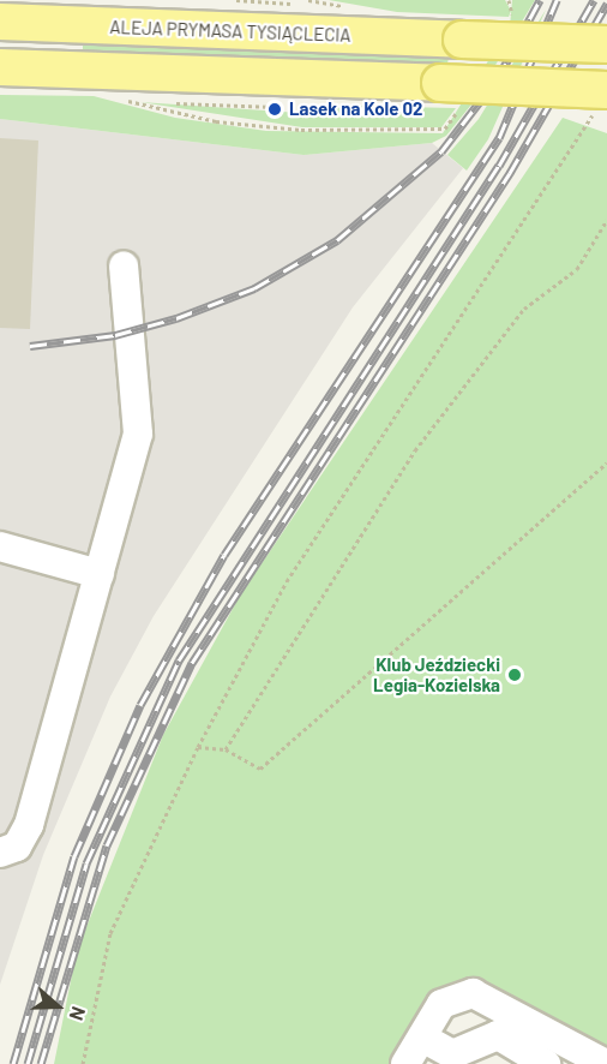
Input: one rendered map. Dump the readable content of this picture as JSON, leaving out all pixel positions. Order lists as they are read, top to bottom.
{
  "streets": {
    "main road": ["ALEJA PRYMASA TYSIĄCLECIA"]
  },
  "places": ["Lasek na Kole 02", "Klub Jeździecki Legia-Kozielska"],
  "north": "right"
}
